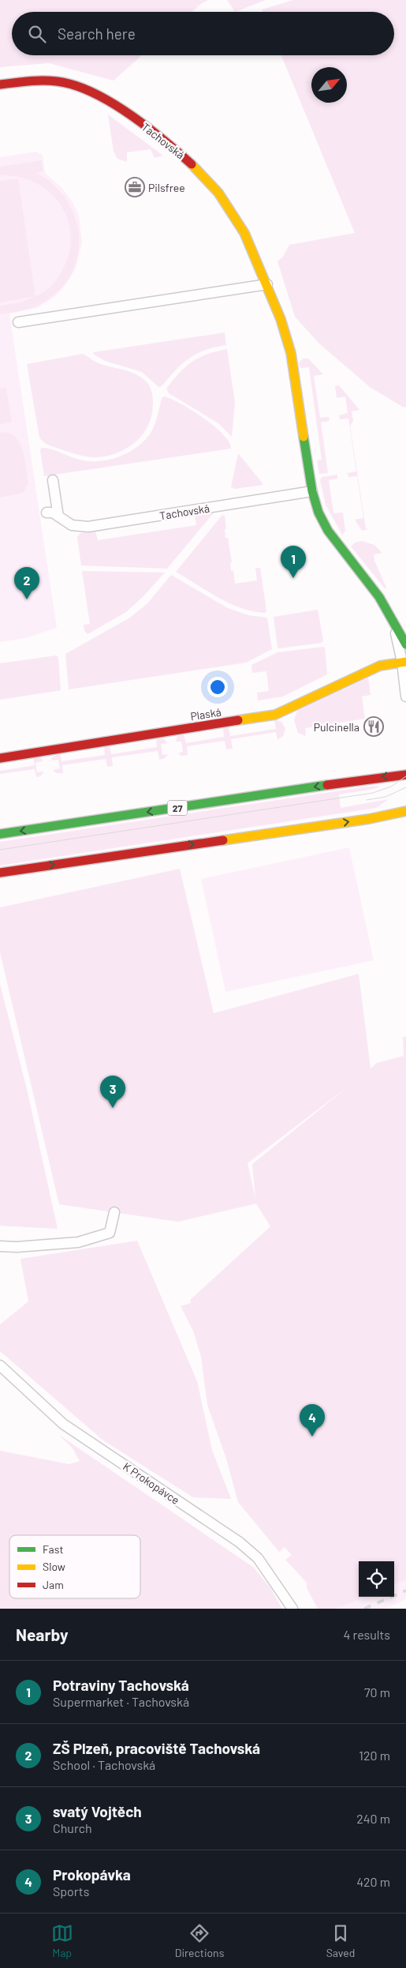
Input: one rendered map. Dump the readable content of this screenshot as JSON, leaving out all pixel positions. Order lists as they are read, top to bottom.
{
  "streets": {
    "street": [
      "Tachovská",
      "Plaská",
      "27",
      "K Prokopávce"
    ]
  },
  "crossings": [
    ["Tachovská", "Plaská"]
  ],
  "places": {
    "office": ["Pilsfree"],
    "restaurant": ["Pulcinella"]
  },
  "legend": ["Fast", "Slow", "Jam"],
  "north": "top right",
  "page": {
    "search": "Search here",
    "pins": [
      "1",
      "2",
      "3",
      "4"
    ],
    "heading": ["Nearby", "4 results"],
    "list": [
      {
        "mark": "1",
        "name": "Potraviny Tachovská",
        "note": "Supermarket · Tachovská",
        "value": "70 m"
      },
      {
        "mark": "2",
        "name": "ZŠ Plzeň, pracoviště Tachovská",
        "note": "School · Tachovská",
        "value": "120 m"
      },
      {
        "mark": "3",
        "name": "svatý Vojtěch",
        "note": "Church",
        "value": "240 m"
      },
      {
        "mark": "4",
        "name": "Prokopávka",
        "note": "Sports",
        "value": "420 m"
      }
    ],
    "nav": ["Map", "Directions", "Saved"]
  }
}
